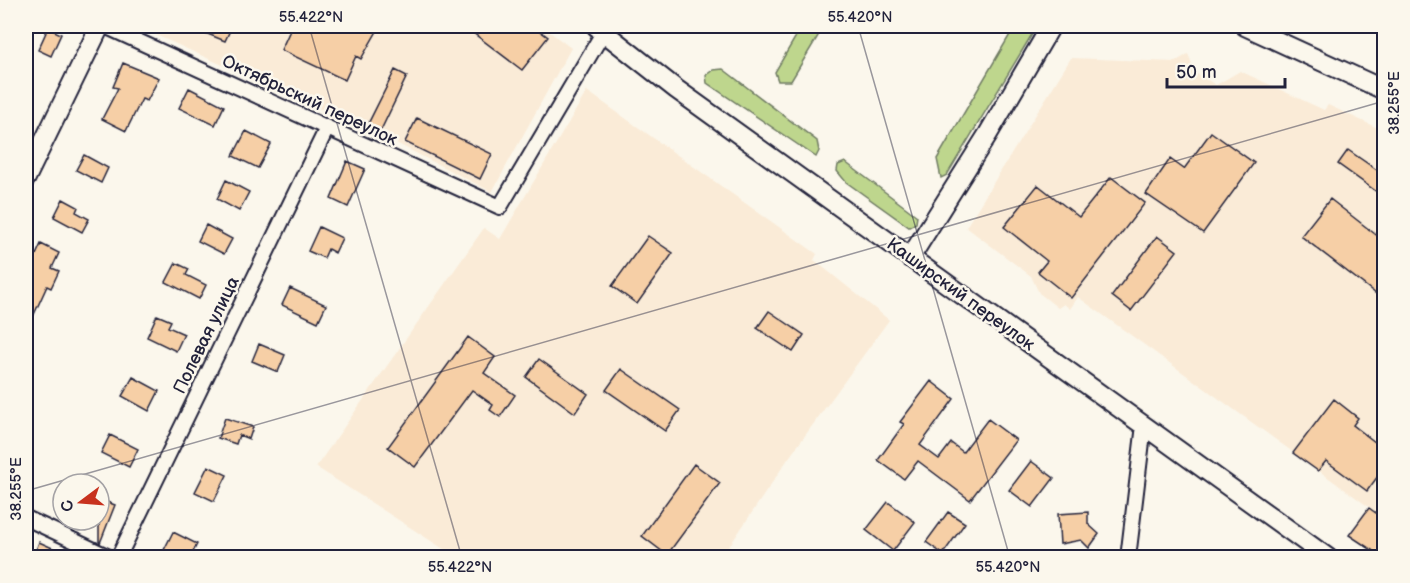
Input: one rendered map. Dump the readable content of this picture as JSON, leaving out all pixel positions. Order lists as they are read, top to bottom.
{
  "streets": {
    "main road": ["Каширский переулок"],
    "street": ["Октябрьский переулок", "Полевая улица"]
  },
  "crossings": [
    ["Октябрьский переулок", "Каширский переулок"],
    ["Октябрьский переулок", "Полевая улица"]
  ],
  "scale_bar": "50 m",
  "north": "left",
  "coordinates": ["55.422°N", "55.420°N", "38.255°E"]
}
